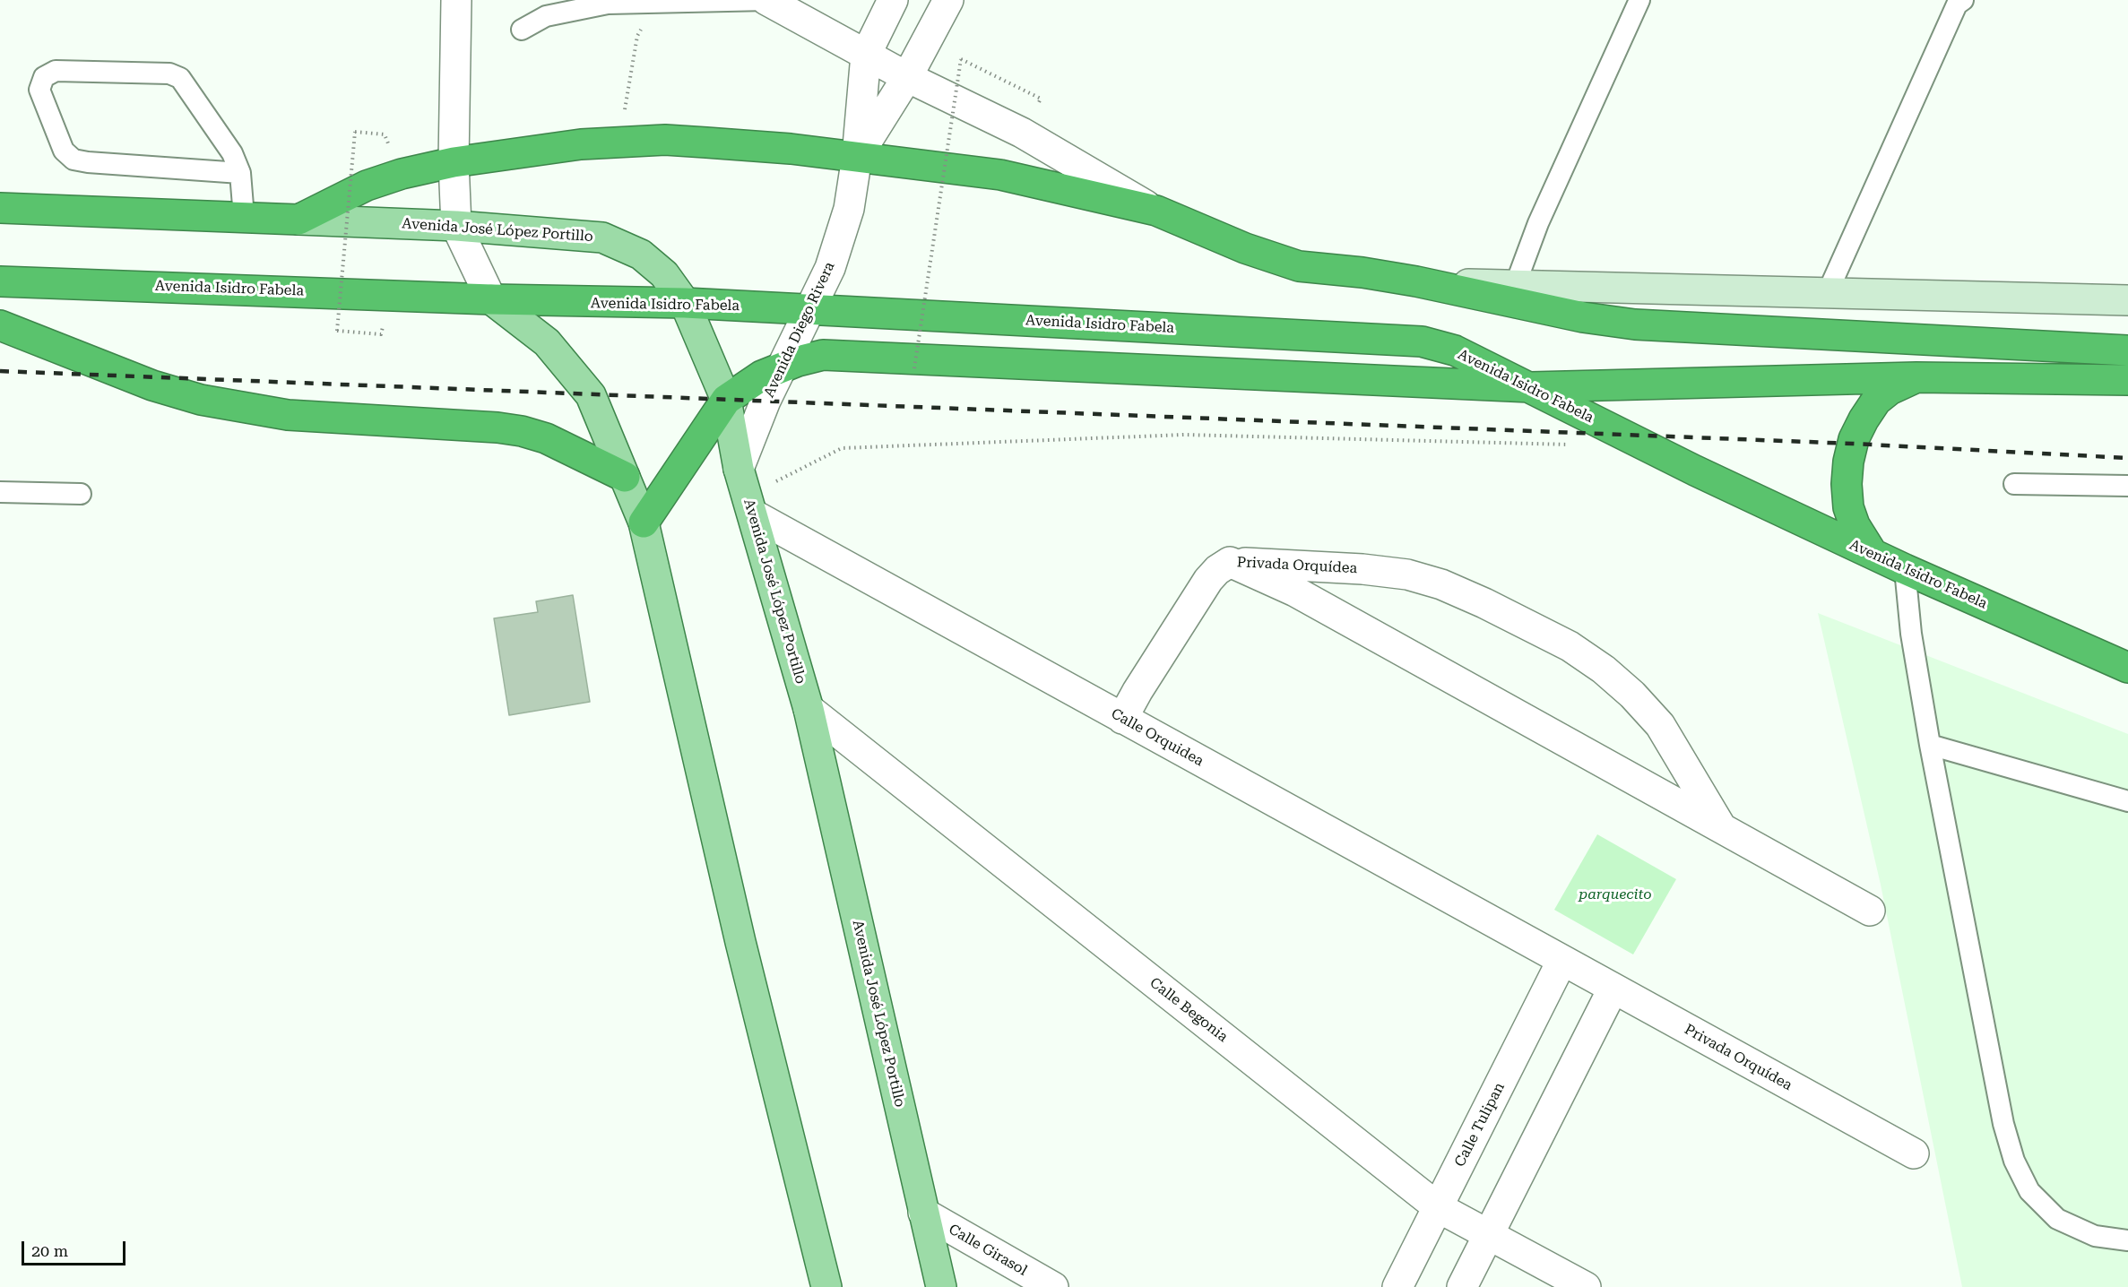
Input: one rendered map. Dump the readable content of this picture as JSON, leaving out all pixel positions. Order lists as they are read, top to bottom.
{
  "streets": {
    "highway": ["Avenida Isidro Fabela"],
    "main road": ["Avenida José López Portillo"],
    "street": [
      "Avenida Diego Rivera",
      "Privada Orquídea",
      "Calle Orquidea",
      "Calle Begonia",
      "Calle Tulipan",
      "Calle Girasol"
    ]
  },
  "crossings": [
    ["Avenida José López Portillo", "Avenida Isidro Fabela"],
    ["Avenida José López Portillo", "Avenida Diego Rivera"],
    ["Avenida José López Portillo", "Calle Orquidea"],
    ["Avenida José López Portillo", "Calle Begonia"],
    ["Avenida José López Portillo", "Calle Girasol"],
    ["Avenida Isidro Fabela", "Avenida Diego Rivera"],
    ["Avenida Diego Rivera", "Calle Orquidea"],
    ["Privada Orquídea", "Calle Orquidea"],
    ["Privada Orquídea", "Calle Tulipan"],
    ["Calle Orquidea", "Calle Tulipan"],
    ["Calle Begonia", "Calle Tulipan"]
  ],
  "parks": ["parquecito"],
  "scale_bar": "20 m"
}
